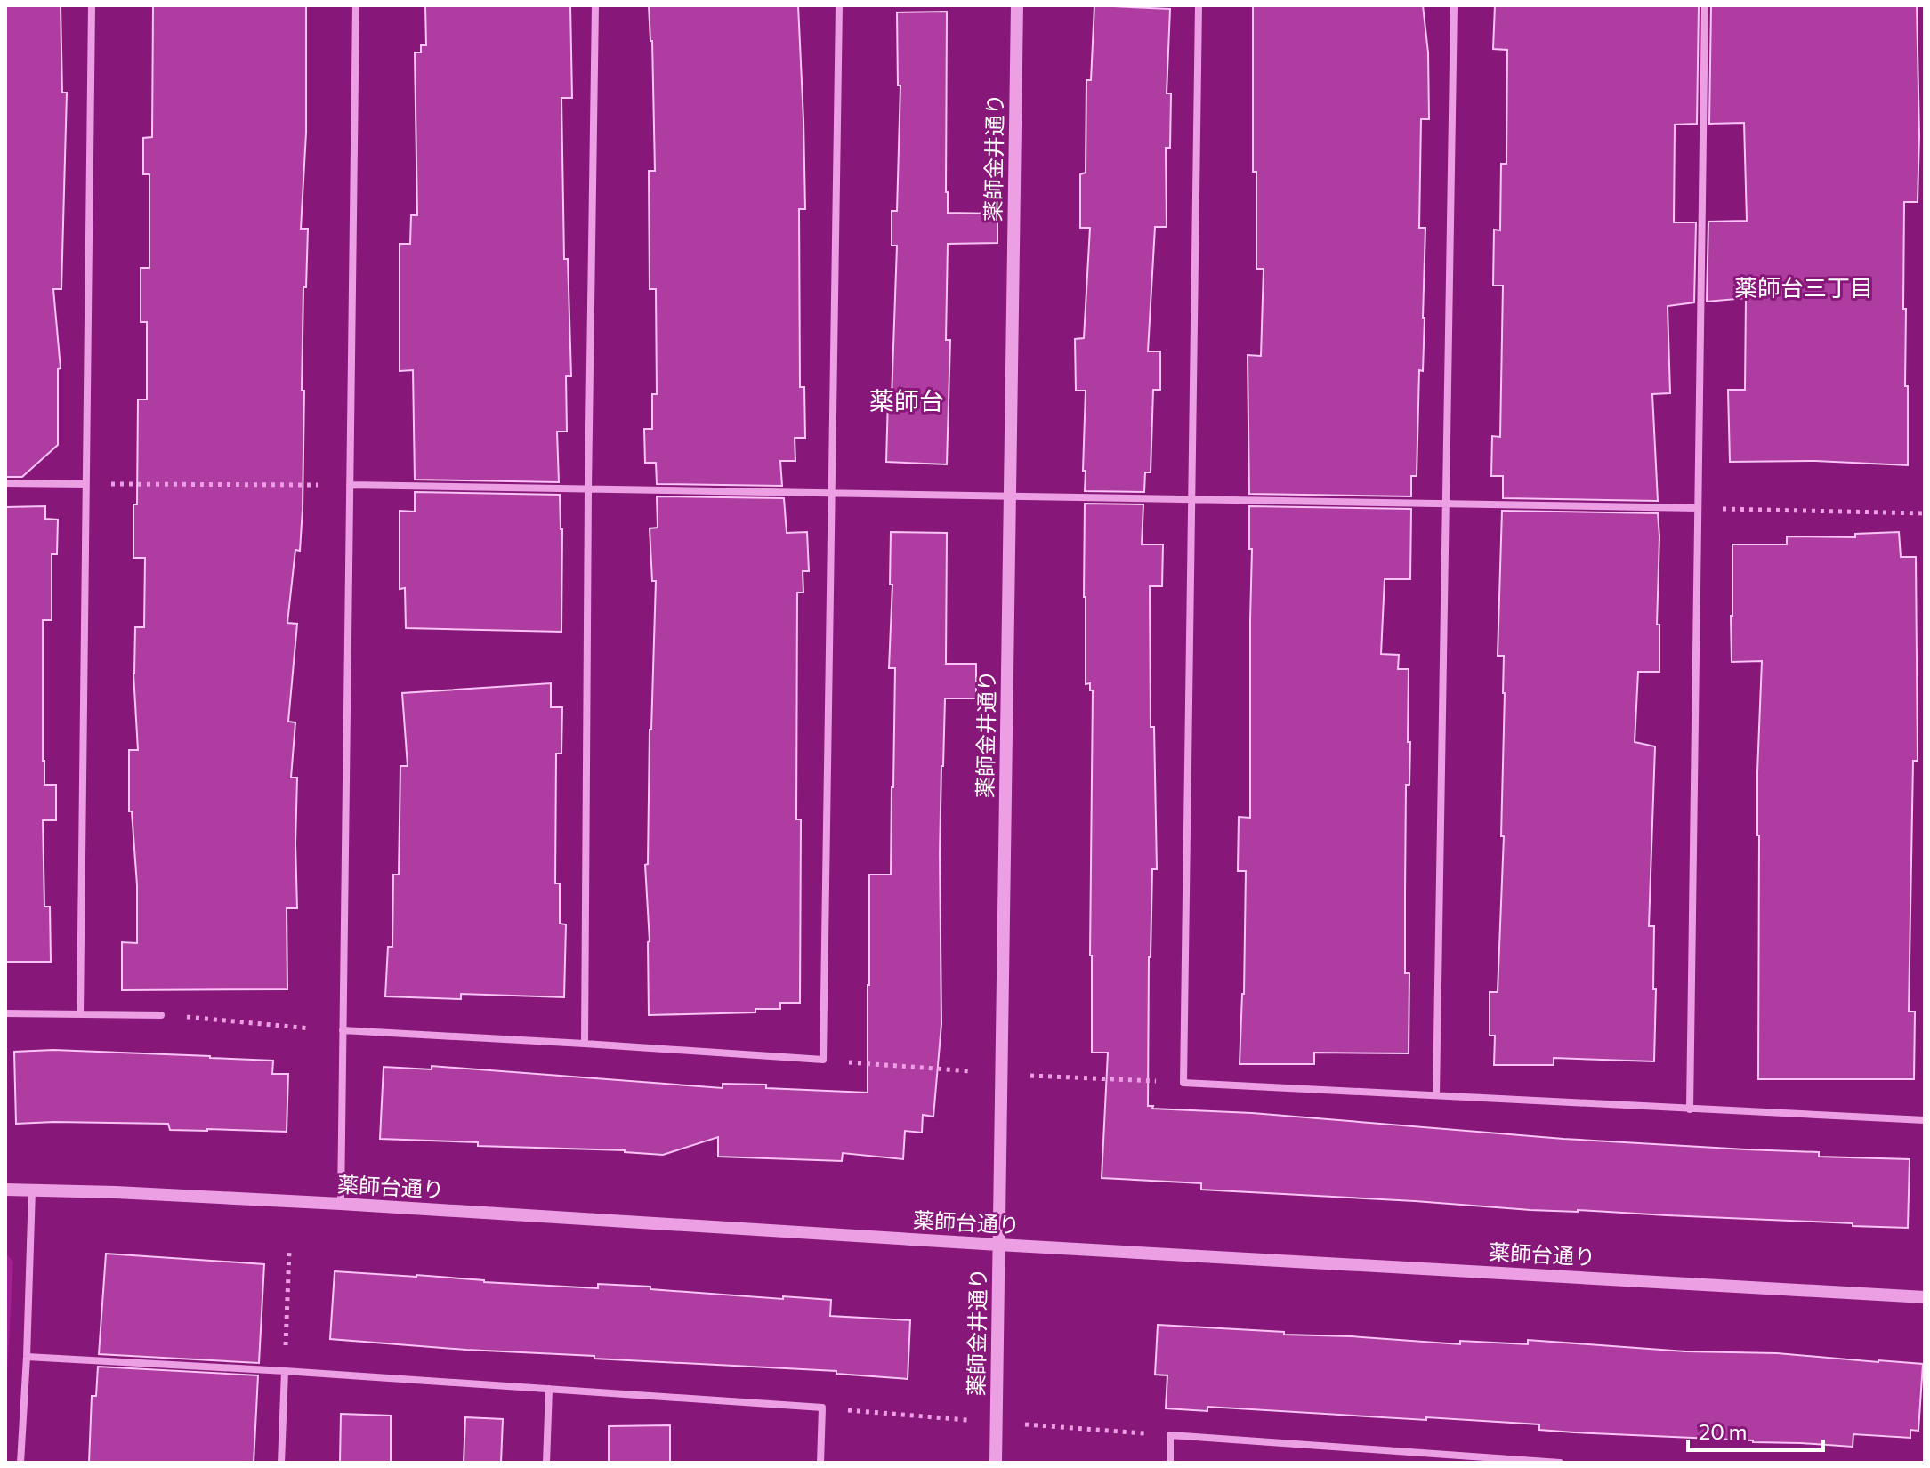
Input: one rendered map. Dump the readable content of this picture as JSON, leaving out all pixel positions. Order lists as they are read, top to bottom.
{
  "streets": {
    "street": ["薬師金井通り", "薬師台通り"]
  },
  "crossings": [
    ["薬師金井通り", "薬師台通り"]
  ],
  "districts": ["薬師台三丁目", "薬師台"],
  "scale_bar": "20 m"
}
